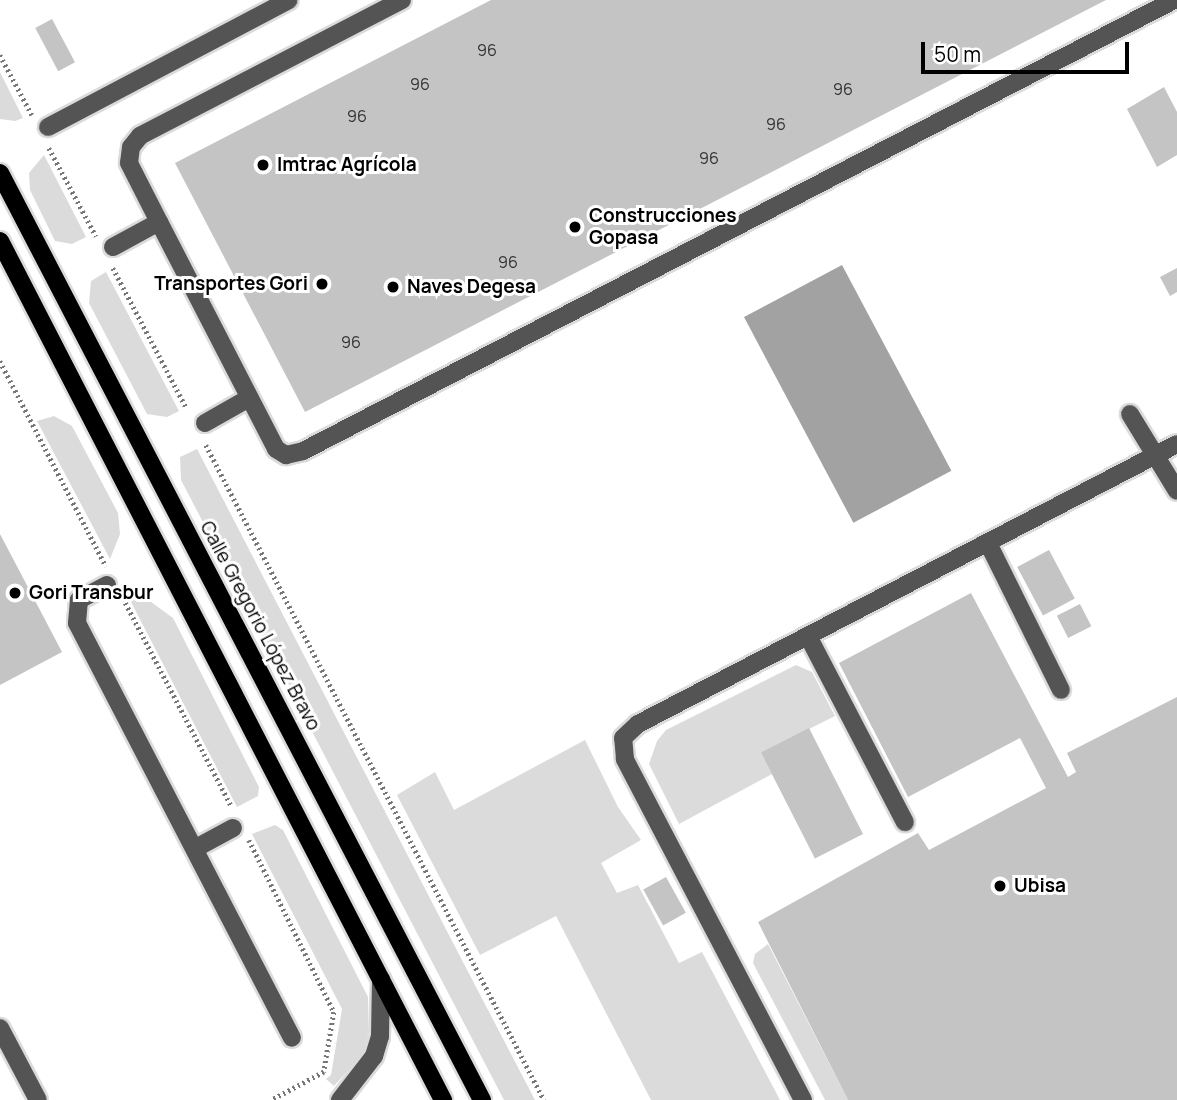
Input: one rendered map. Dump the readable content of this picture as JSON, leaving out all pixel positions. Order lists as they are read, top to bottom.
{
  "streets": {
    "main road": ["Calle Gregorio López Bravo"]
  },
  "places": [
    "Imtrac Agrícola",
    "Construcciones Gopasa",
    "Transportes Gori",
    "Naves Degesa",
    "Gori Transbur",
    "Ubisa"
  ],
  "house_numbers": [
    "96",
    "96",
    "96",
    "96",
    "96",
    "96",
    "96",
    "96"
  ],
  "scale_bar": "50 m"
}
